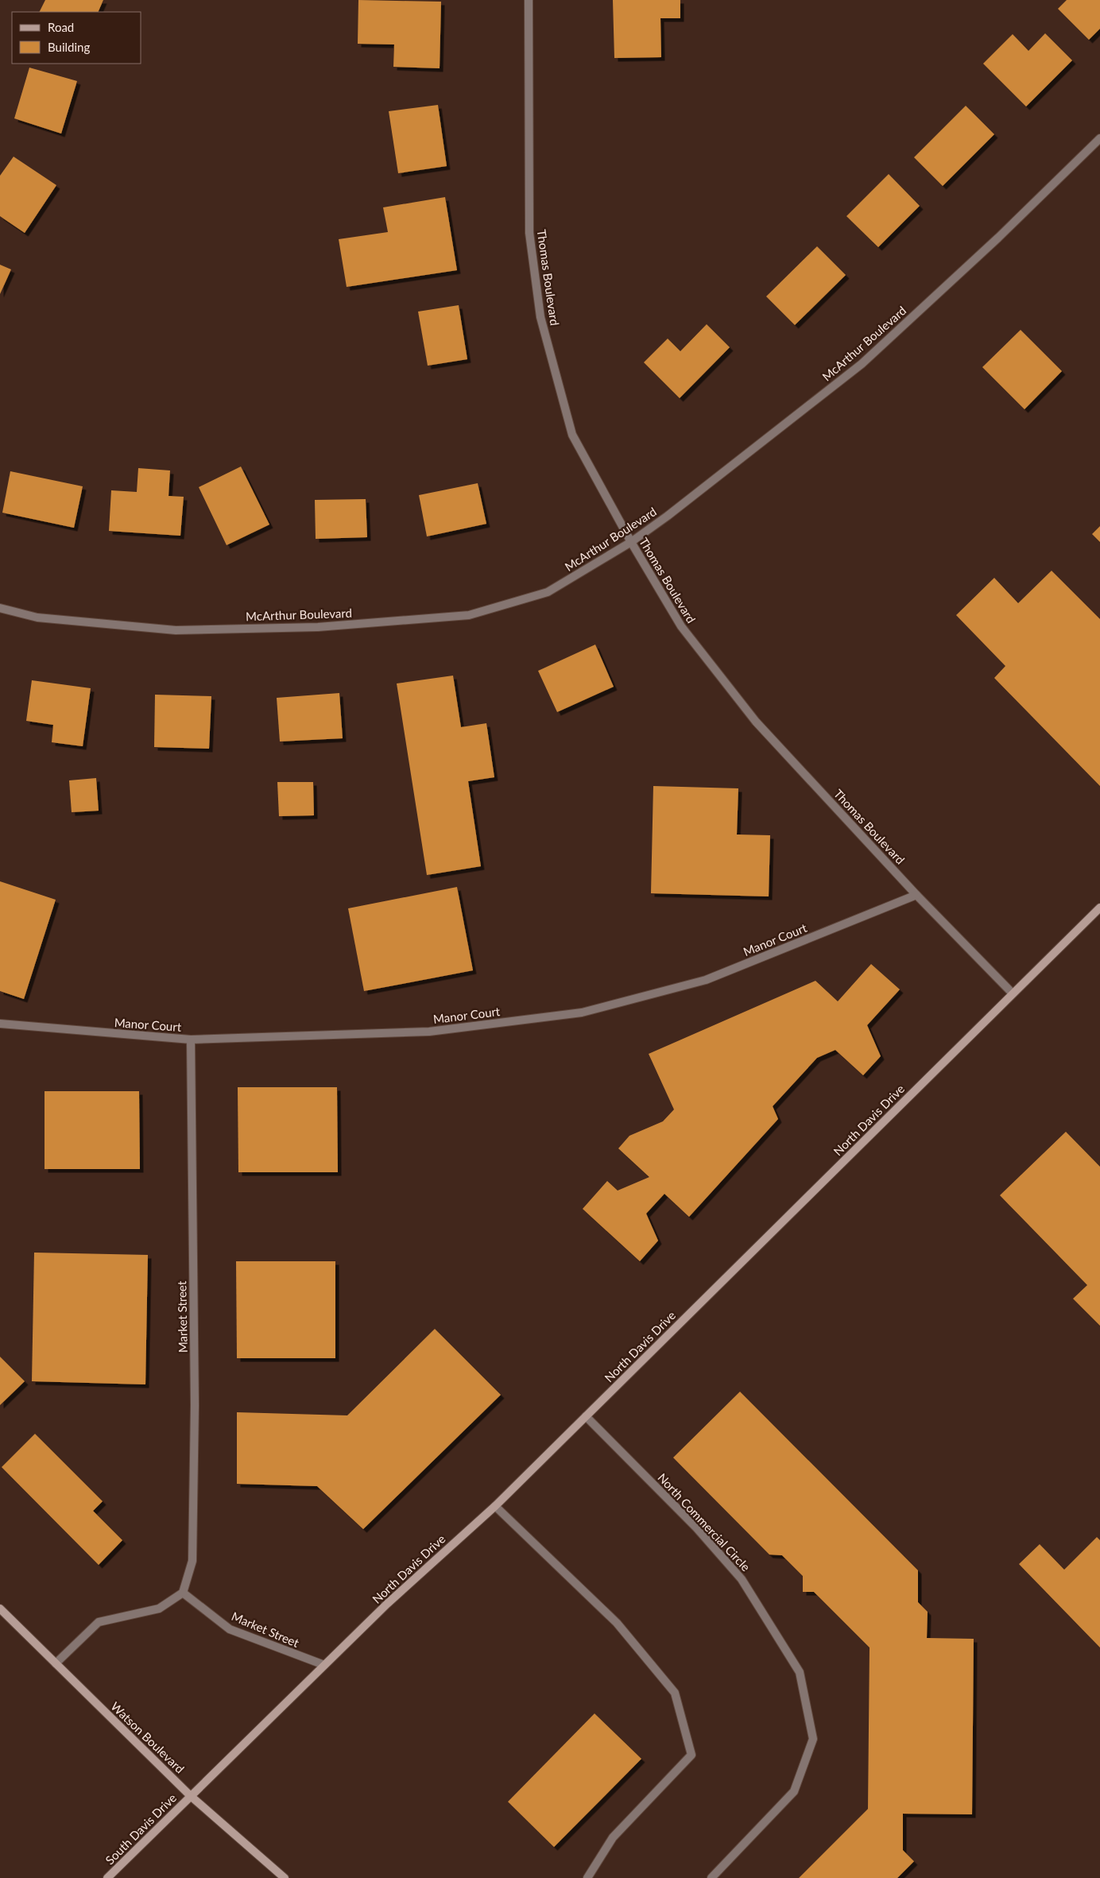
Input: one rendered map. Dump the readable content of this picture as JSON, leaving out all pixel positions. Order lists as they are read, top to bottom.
{
  "streets": {
    "main road": ["North Davis Drive", "Watson Boulevard", "South Davis Drive"],
    "street": [
      "Thomas Boulevard",
      "McArthur Boulevard",
      "Manor Court",
      "Market Street",
      "North Commercial Circle"
    ]
  },
  "crossings": [
    ["Thomas Boulevard", "McArthur Boulevard"],
    ["Thomas Boulevard", "Manor Court"],
    ["Thomas Boulevard", "North Davis Drive"],
    ["Manor Court", "Market Street"],
    ["North Davis Drive", "Market Street"],
    ["North Davis Drive", "North Commercial Circle"],
    ["North Davis Drive", "Watson Boulevard"],
    ["North Davis Drive", "South Davis Drive"],
    ["Watson Boulevard", "South Davis Drive"]
  ],
  "legend": ["Road", "Building"]
}
